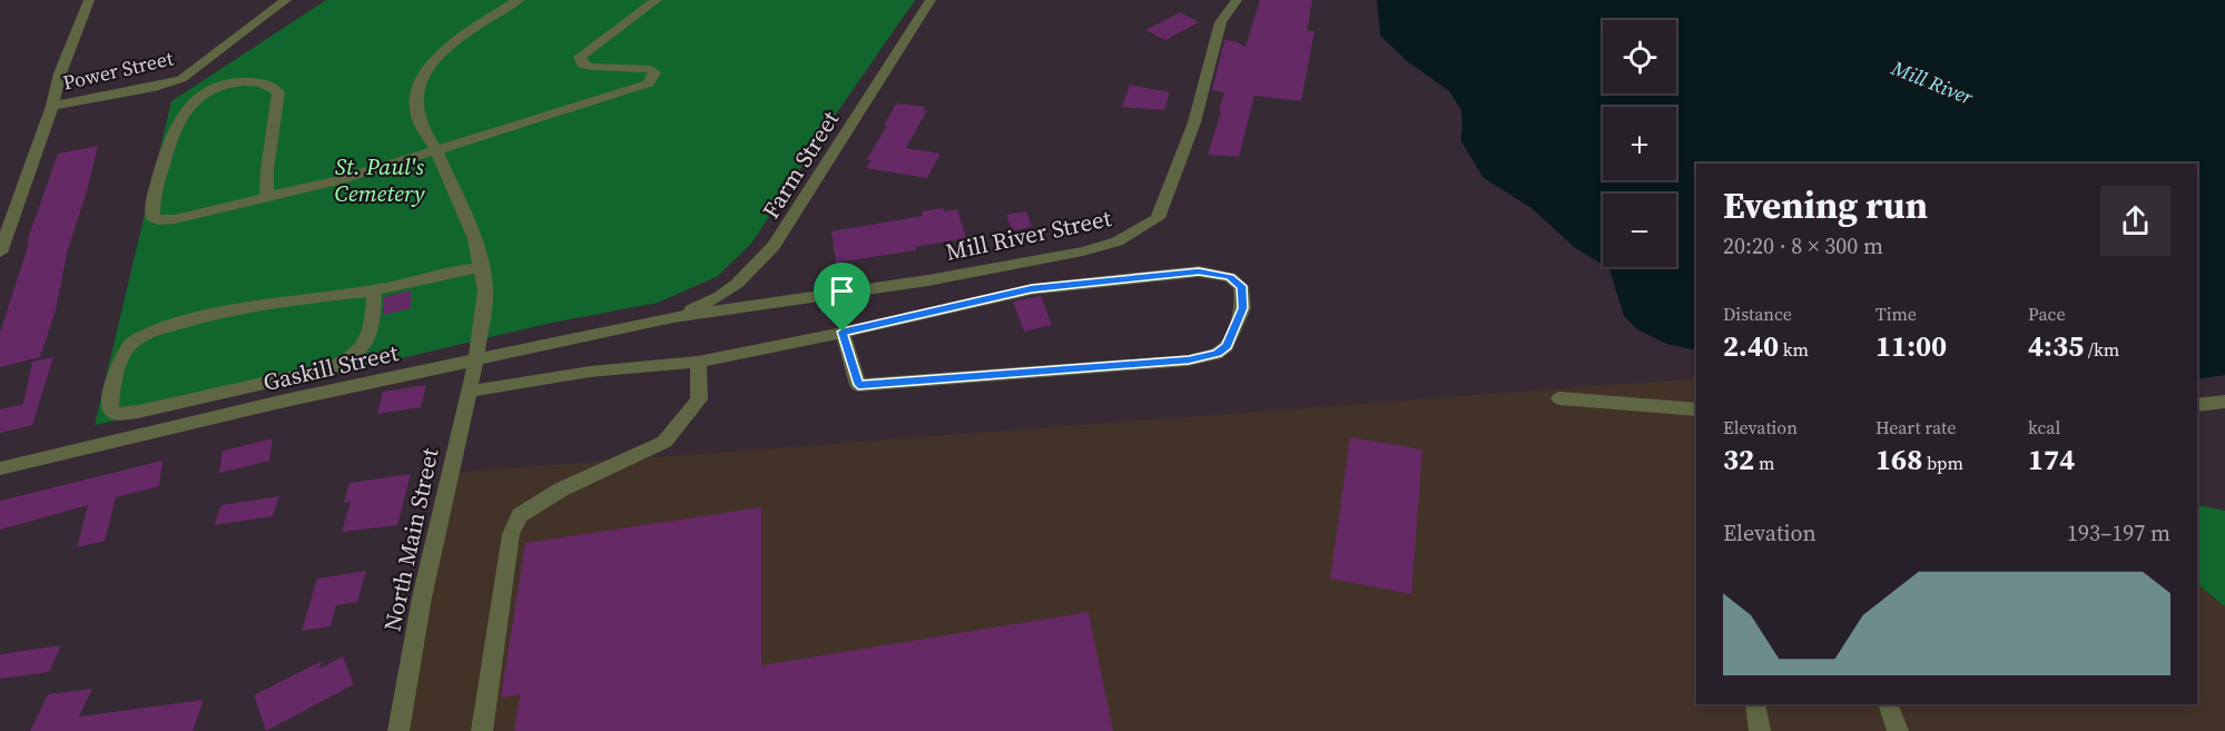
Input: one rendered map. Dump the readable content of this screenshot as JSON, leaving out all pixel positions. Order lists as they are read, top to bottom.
{
  "streets": {
    "street": [
      "Power Street",
      "Farm Street",
      "Mill River Street",
      "Gaskill Street",
      "North Main Street"
    ]
  },
  "crossings": [
    ["Farm Street", "Mill River Street"],
    ["Farm Street", "Gaskill Street"],
    ["Mill River Street", "Gaskill Street"],
    ["Gaskill Street", "North Main Street"]
  ],
  "water": ["Mill River"],
  "parks": ["St. Paul's Cemetery"],
  "page": {
    "map_buttons": ["+", "−"],
    "heading": ["Evening run", "20:20 · 8 × 300 m"],
    "stats": [
      ["Distance", "2.40 km"],
      ["Time", "11:00"],
      ["Pace", "4:35 /km"],
      ["Elevation", "32 m"],
      ["Heart rate", "168 bpm"],
      ["kcal", "174"]
    ],
    "chart": ["Elevation", "193–197 m"]
  }
}
